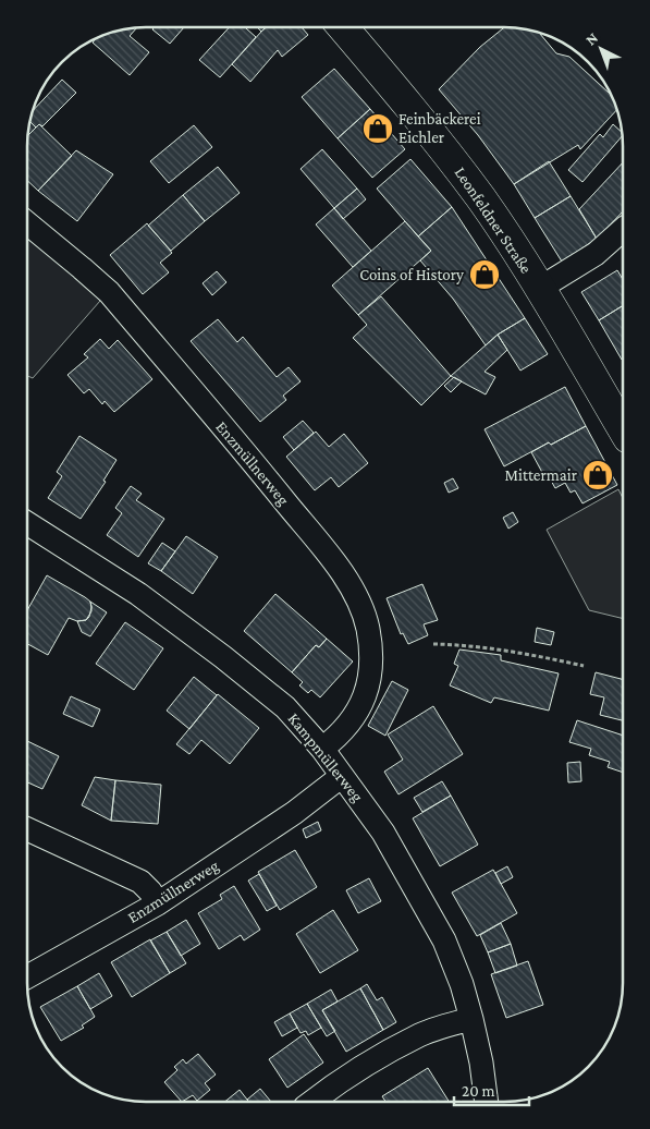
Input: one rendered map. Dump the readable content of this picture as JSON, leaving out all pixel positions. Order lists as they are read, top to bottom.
{
  "streets": {
    "main road": ["Leonfeldner Straße"],
    "street": ["Enzmüllnerweg", "Kampmüllerweg"]
  },
  "crossings": [
    ["Enzmüllnerweg", "Kampmüllerweg"]
  ],
  "places": {
    "shop": ["Feinbäckerei Eichler", "Coins of History", "Mittermair"]
  },
  "scale_bar": "20 m",
  "north": "top left"
}
